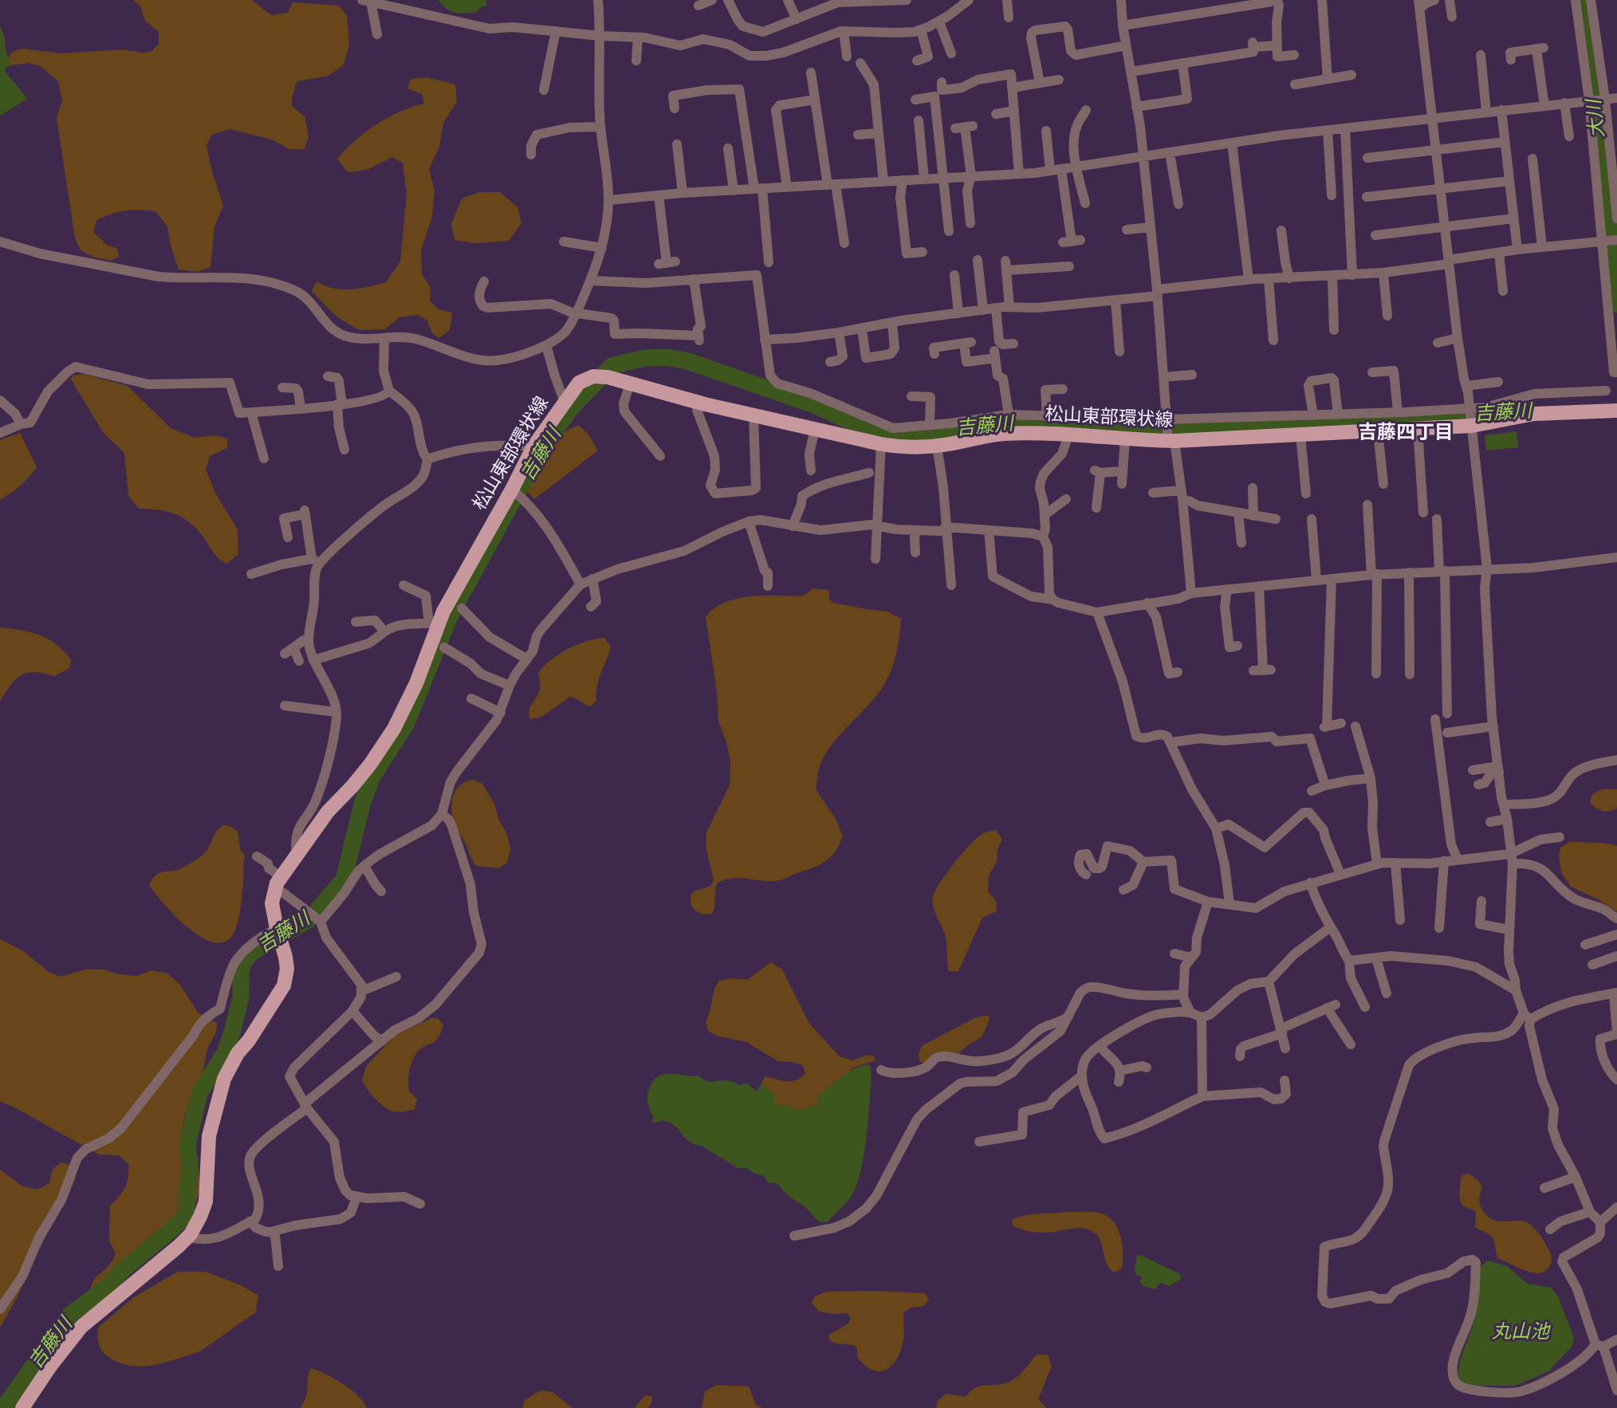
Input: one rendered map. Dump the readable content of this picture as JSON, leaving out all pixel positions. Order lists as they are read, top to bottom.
{
  "streets": {
    "main road": ["松山東部環状線"]
  },
  "districts": ["吉藤四丁目"],
  "water": ["大川", "吉藤川", "丸山池"]
}
